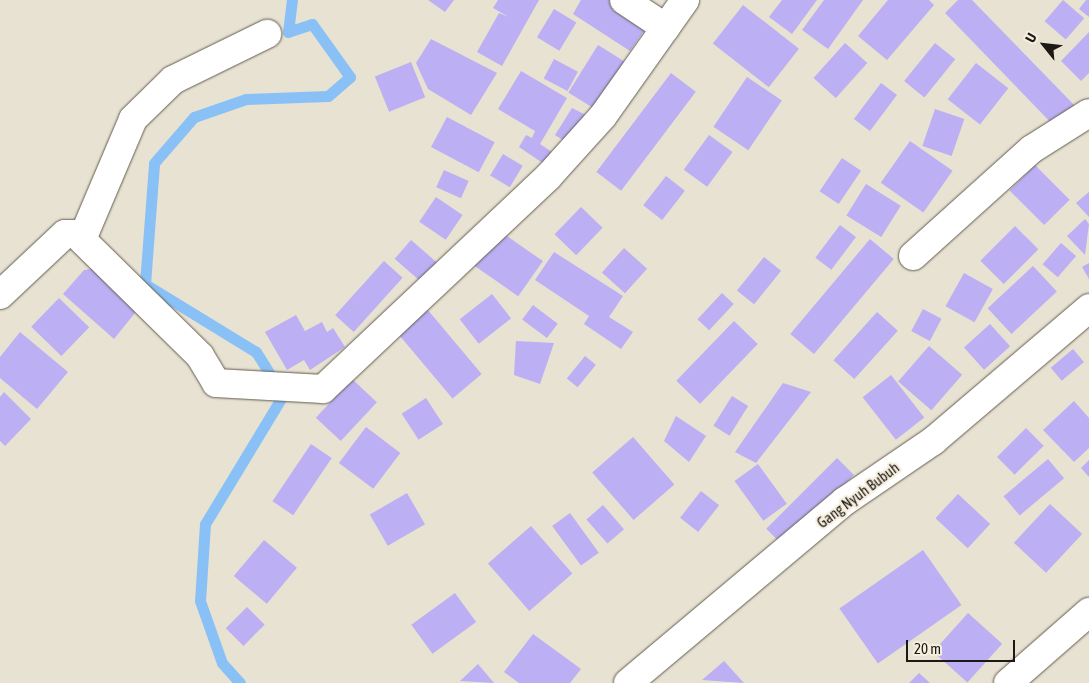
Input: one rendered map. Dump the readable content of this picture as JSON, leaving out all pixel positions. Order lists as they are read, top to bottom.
{
  "streets": {
    "street": ["Gang Nyuh Bubuh"]
  },
  "scale_bar": "20 m",
  "north": "top left"
}
